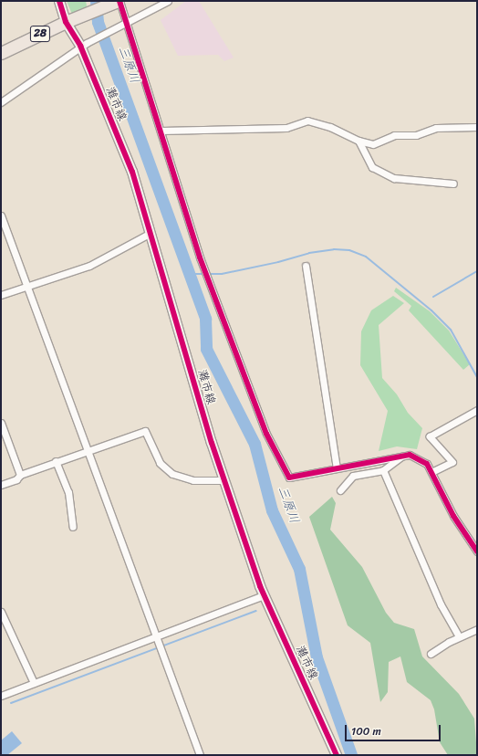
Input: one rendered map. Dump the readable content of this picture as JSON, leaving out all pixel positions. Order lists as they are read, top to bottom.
{
  "streets": {
    "highway": ["28"],
    "main road": ["灘市線"]
  },
  "crossings": [
    ["28", "灘市線"]
  ],
  "water": ["三原川"],
  "scale_bar": "100 m"
}
